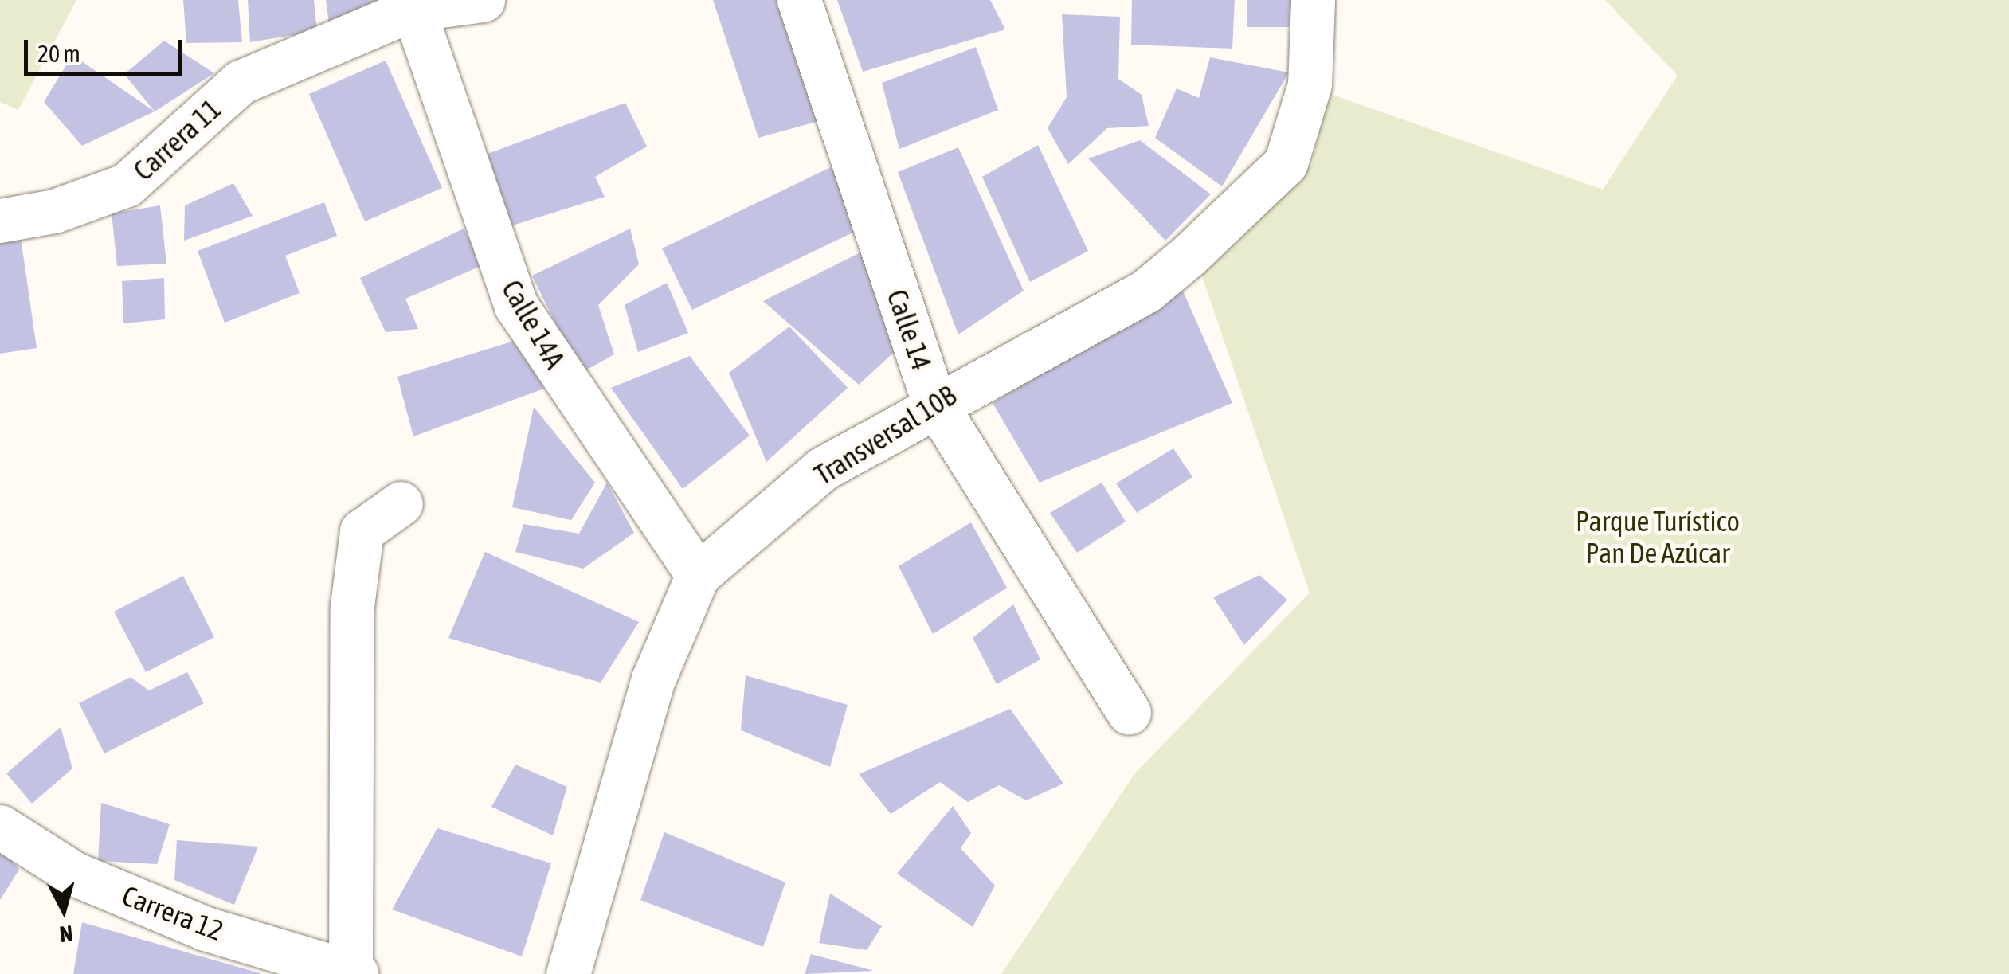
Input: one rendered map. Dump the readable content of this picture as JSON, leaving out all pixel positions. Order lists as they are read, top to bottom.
{
  "streets": {
    "street": [
      "Carrera 11",
      "Calle 14A",
      "Calle 14",
      "Transversal 10B",
      "Carrera 12"
    ]
  },
  "crossings": [
    ["Carrera 11", "Calle 14A"],
    ["Calle 14A", "Transversal 10B"],
    ["Calle 14", "Transversal 10B"]
  ],
  "parks": ["Parque Turístico Pan De Azúcar"],
  "scale_bar": "20 m",
  "north": "bottom"
}
